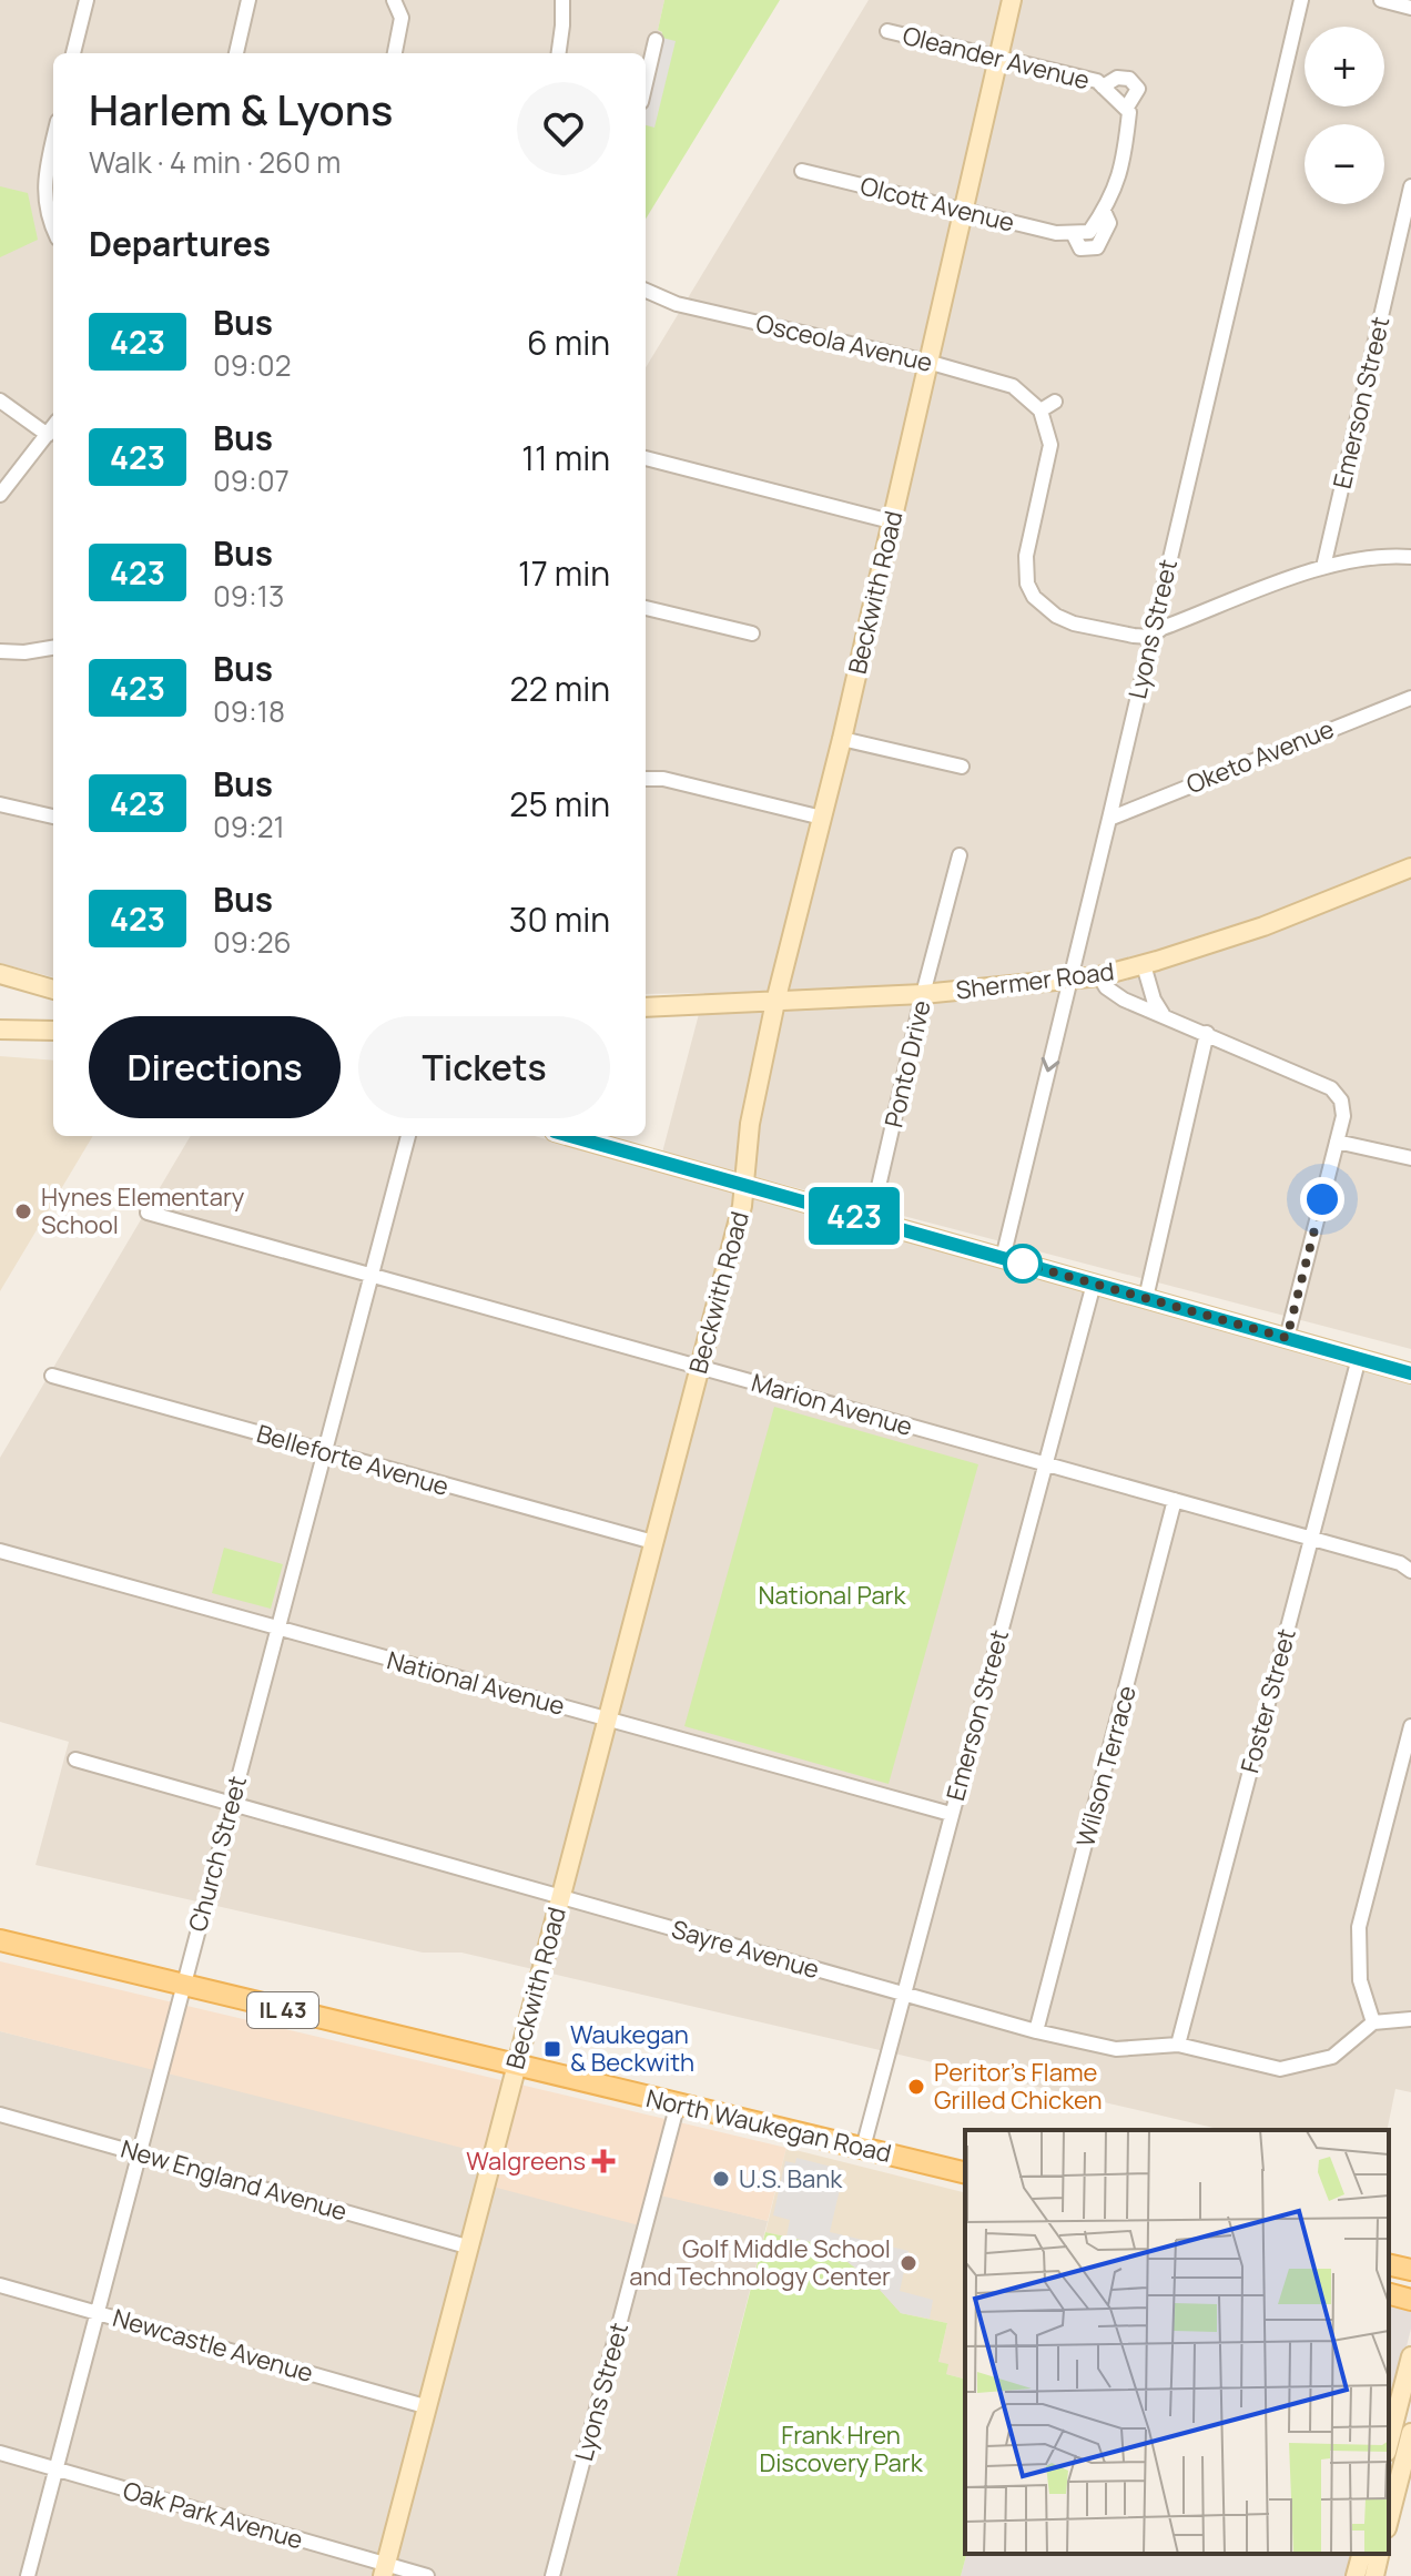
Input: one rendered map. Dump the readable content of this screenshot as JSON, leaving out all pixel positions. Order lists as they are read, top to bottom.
{
  "streets": {
    "main road": ["IL 43", "North Waukegan Road"],
    "street": [
      "Oleander Avenue",
      "Olcott Avenue",
      "Osceola Avenue",
      "Emerson Street",
      "Beckwith Road",
      "Lyons Street",
      "Oketo Avenue",
      "Shermer Road",
      "Ponto Drive",
      "Marion Avenue",
      "Belleforte Avenue",
      "National Avenue",
      "Foster Street",
      "Wilson Terrace",
      "Church Street",
      "Sayre Avenue",
      "New England Avenue",
      "Newcastle Avenue",
      "Oak Park Avenue"
    ]
  },
  "crossings": [
    ["Oleander Avenue", "Olcott Avenue"],
    ["Oleander Avenue", "Beckwith Road"],
    ["Olcott Avenue", "Beckwith Road"],
    ["Osceola Avenue", "Beckwith Road"],
    ["Emerson Street", "Marion Avenue"],
    ["Emerson Street", "National Avenue"],
    ["Emerson Street", "Sayre Avenue"],
    ["Emerson Street", "North Waukegan Road"],
    ["Beckwith Road", "Shermer Road"],
    ["Beckwith Road", "Marion Avenue"],
    ["Beckwith Road", "Belleforte Avenue"],
    ["Beckwith Road", "National Avenue"],
    ["Beckwith Road", "Sayre Avenue"],
    ["Beckwith Road", "North Waukegan Road"],
    ["Beckwith Road", "New England Avenue"],
    ["Beckwith Road", "Newcastle Avenue"],
    ["Beckwith Road", "Oak Park Avenue"],
    ["Lyons Street", "Oketo Avenue"],
    ["Lyons Street", "Shermer Road"],
    ["Lyons Street", "North Waukegan Road"],
    ["Shermer Road", "Ponto Drive"],
    ["Marion Avenue", "Foster Street"],
    ["Marion Avenue", "Wilson Terrace"],
    ["Marion Avenue", "Church Street"],
    ["Belleforte Avenue", "Church Street"],
    ["National Avenue", "Church Street"],
    ["Foster Street", "Sayre Avenue"],
    ["Wilson Terrace", "Sayre Avenue"],
    ["Church Street", "Sayre Avenue"],
    ["Church Street", "North Waukegan Road"],
    ["Church Street", "New England Avenue"],
    ["Church Street", "Newcastle Avenue"],
    ["Church Street", "Oak Park Avenue"]
  ],
  "parks": ["National Park", "Frank Hren Discovery Park"],
  "places": {
    "other": [
      "Hynes Elementary School",
      "Peritor's Flame Grilled Chicken",
      "U.S. Bank",
      "Golf Middle School and Technology Center"
    ],
    "transit": ["Waukegan & Beckwith"],
    "health": ["Walgreens"]
  },
  "lines": ["bus line 423"],
  "page": {
    "on_map": "423",
    "map_buttons": ["+", "−"],
    "heading": [
      ["Harlem & Lyons", "Walk · 4 min · 260 m"],
      "Departures"
    ],
    "list": [
      {
        "mark": "423",
        "name": "Bus",
        "note": "09:02",
        "value": "6 min"
      },
      {
        "mark": "423",
        "name": "Bus",
        "note": "09:07",
        "value": "11 min"
      },
      {
        "mark": "423",
        "name": "Bus",
        "note": "09:13",
        "value": "17 min"
      },
      {
        "mark": "423",
        "name": "Bus",
        "note": "09:18",
        "value": "22 min"
      },
      {
        "mark": "423",
        "name": "Bus",
        "note": "09:21",
        "value": "25 min"
      },
      {
        "mark": "423",
        "name": "Bus",
        "note": "09:26",
        "value": "30 min"
      }
    ],
    "buttons": ["Directions", "Tickets"]
  }
}
